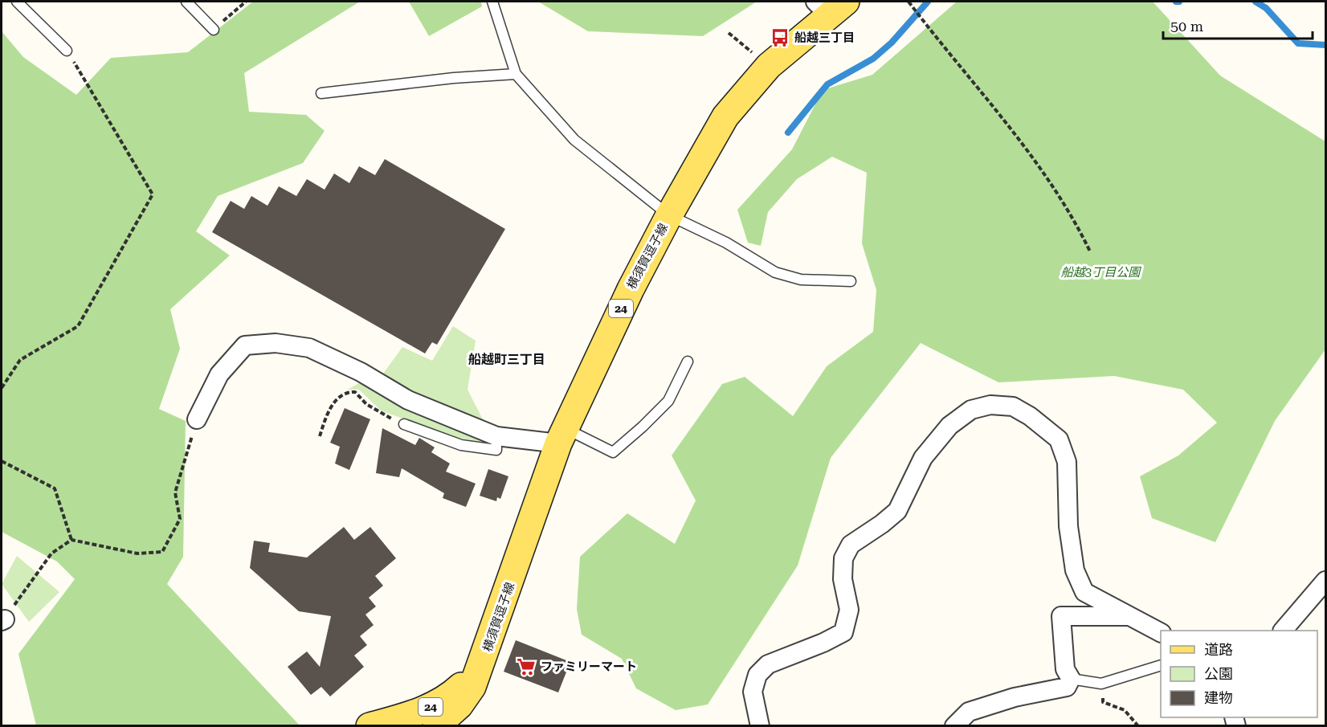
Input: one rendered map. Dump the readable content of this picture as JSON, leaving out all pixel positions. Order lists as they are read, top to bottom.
{
  "streets": {
    "main road": ["横須賀逗子線", "24"]
  },
  "districts": ["船越町三丁目"],
  "parks": ["船越3丁目公園"],
  "places": {
    "bus stop": ["船越三丁目"],
    "supermarket": ["ファミリーマート"]
  },
  "legend": ["道路", "公園", "建物"],
  "scale_bar": "50 m"
}
